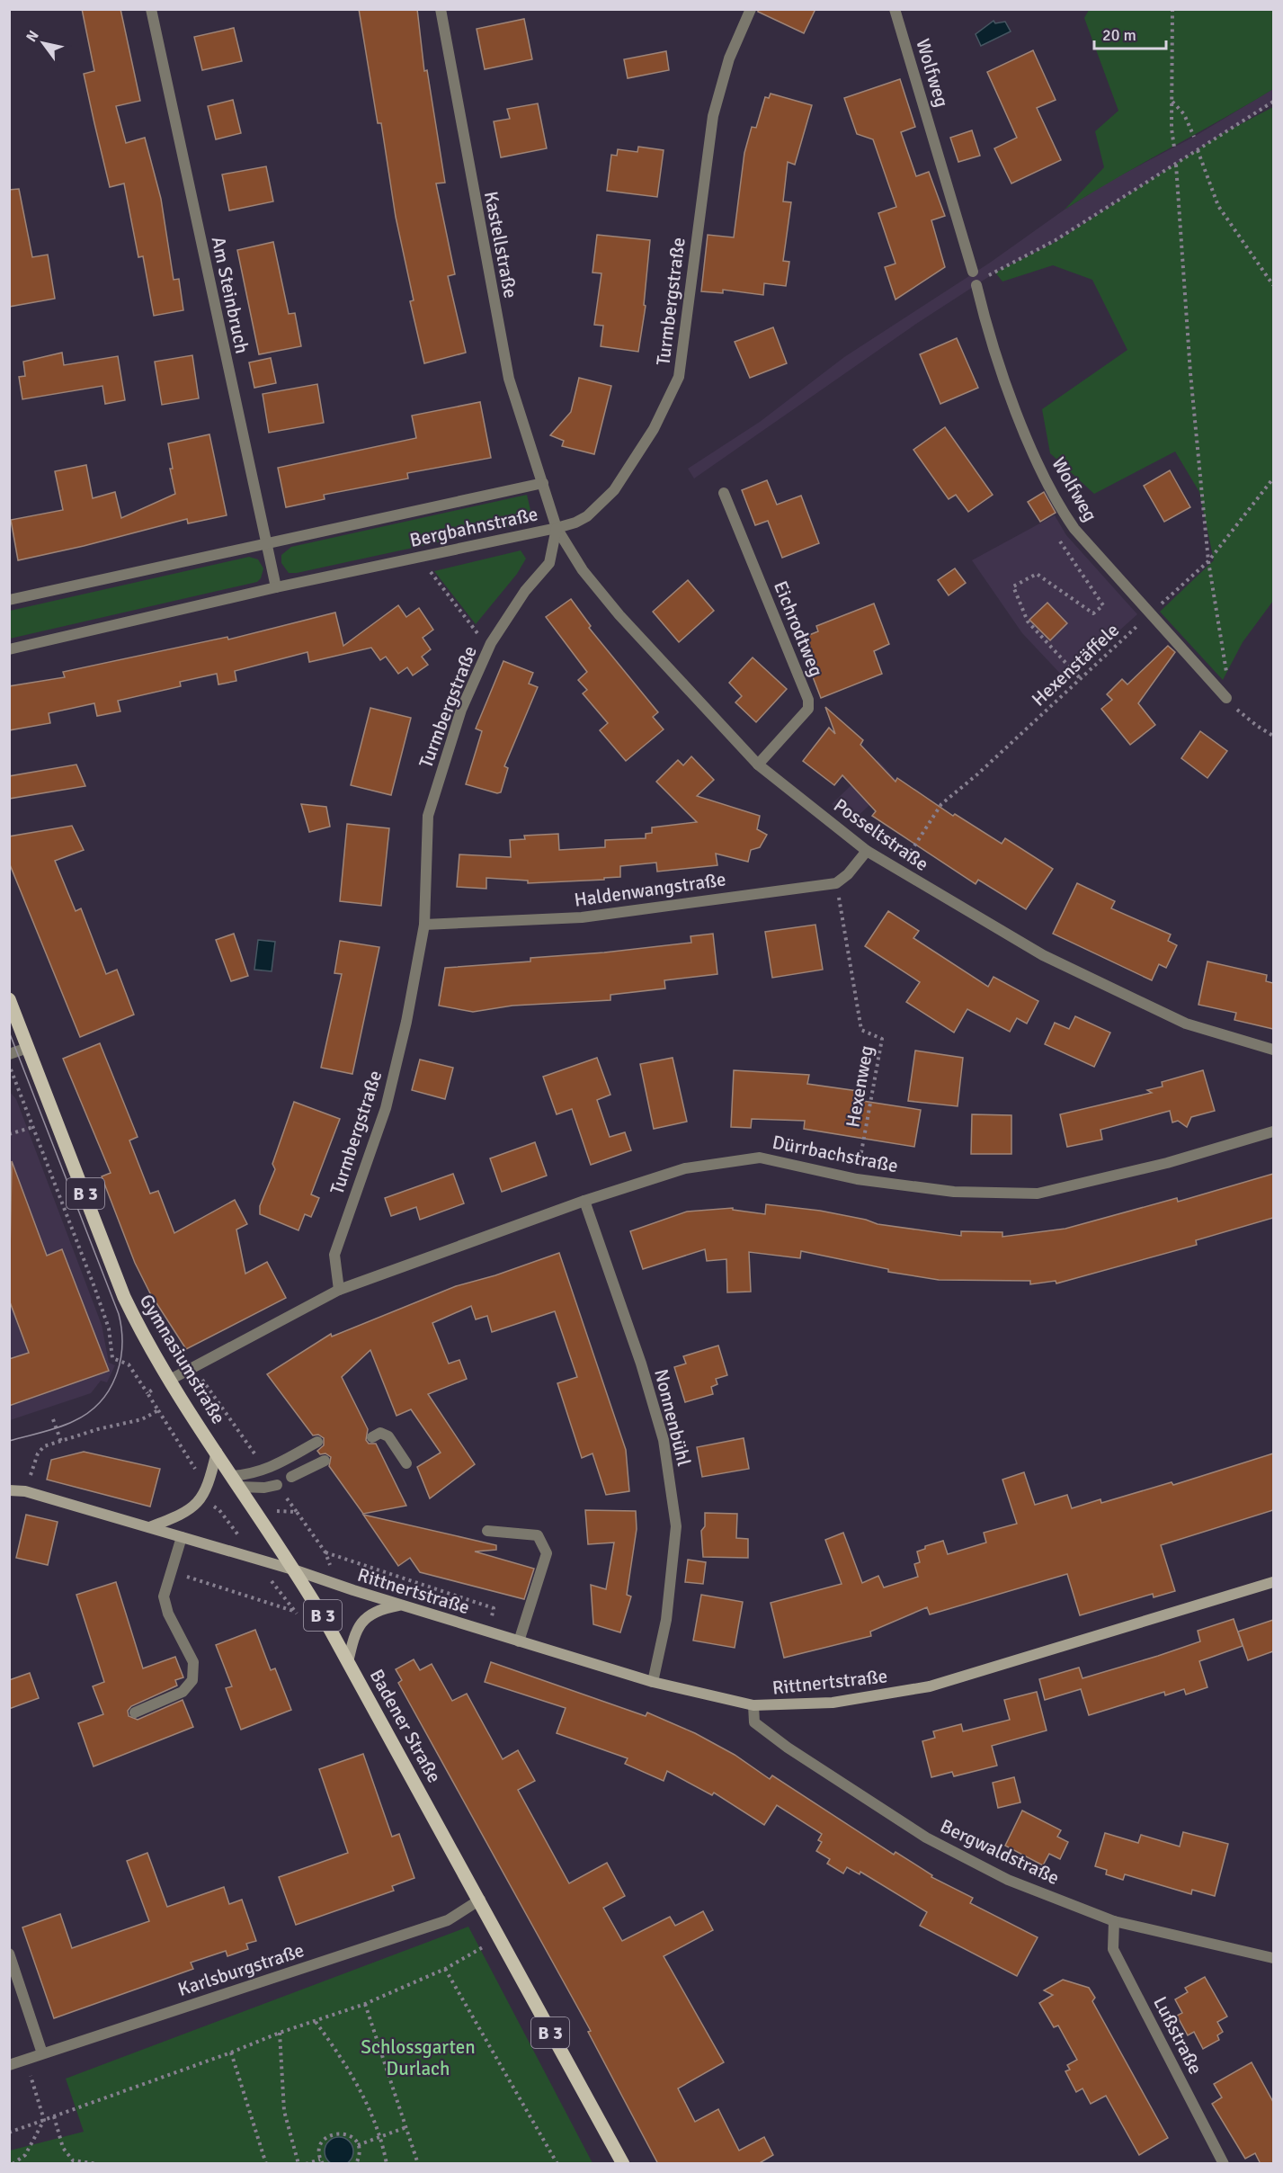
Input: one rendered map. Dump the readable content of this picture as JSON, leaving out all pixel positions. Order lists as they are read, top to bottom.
{
  "streets": {
    "main road": ["B 3", "Gymnasiumstraße", "Badener Straße"],
    "street": [
      "Wolfweg",
      "Kastellstraße",
      "Am Steinbruch",
      "Turmbergstraße",
      "Bergbahnstraße",
      "Eichrodtweg",
      "Posseltstraße",
      "Haldenwangstraße",
      "Dürrbachstraße",
      "Nonnenbühl",
      "Rittnertstraße",
      "Bergwaldstraße",
      "Karlsburgstraße",
      "Lußstraße"
    ],
    "path": ["Hexenstäffele", "Hexenweg"]
  },
  "crossings": [
    ["Wolfweg", "Hexenstäffele"],
    ["Kastellstraße", "Bergbahnstraße"],
    ["Am Steinbruch", "Bergbahnstraße"],
    ["Turmbergstraße", "Bergbahnstraße"],
    ["Turmbergstraße", "Posseltstraße"],
    ["Turmbergstraße", "Haldenwangstraße"],
    ["Turmbergstraße", "Dürrbachstraße"],
    ["Bergbahnstraße", "Posseltstraße"],
    ["Eichrodtweg", "Posseltstraße"],
    ["Hexenstäffele", "Posseltstraße"],
    ["Posseltstraße", "Haldenwangstraße"],
    ["Hexenweg", "Dürrbachstraße"],
    ["Dürrbachstraße", "Nonnenbühl"],
    ["Gymnasiumstraße", "Rittnertstraße"],
    ["Gymnasiumstraße", "Badener Straße"],
    ["Nonnenbühl", "Rittnertstraße"],
    ["Rittnertstraße", "Badener Straße"],
    ["Rittnertstraße", "Bergwaldstraße"],
    ["Badener Straße", "Karlsburgstraße"],
    ["Bergwaldstraße", "Lußstraße"]
  ],
  "parks": ["Schlossgarten Durlach"],
  "scale_bar": "20 m",
  "north": "top left"
}
